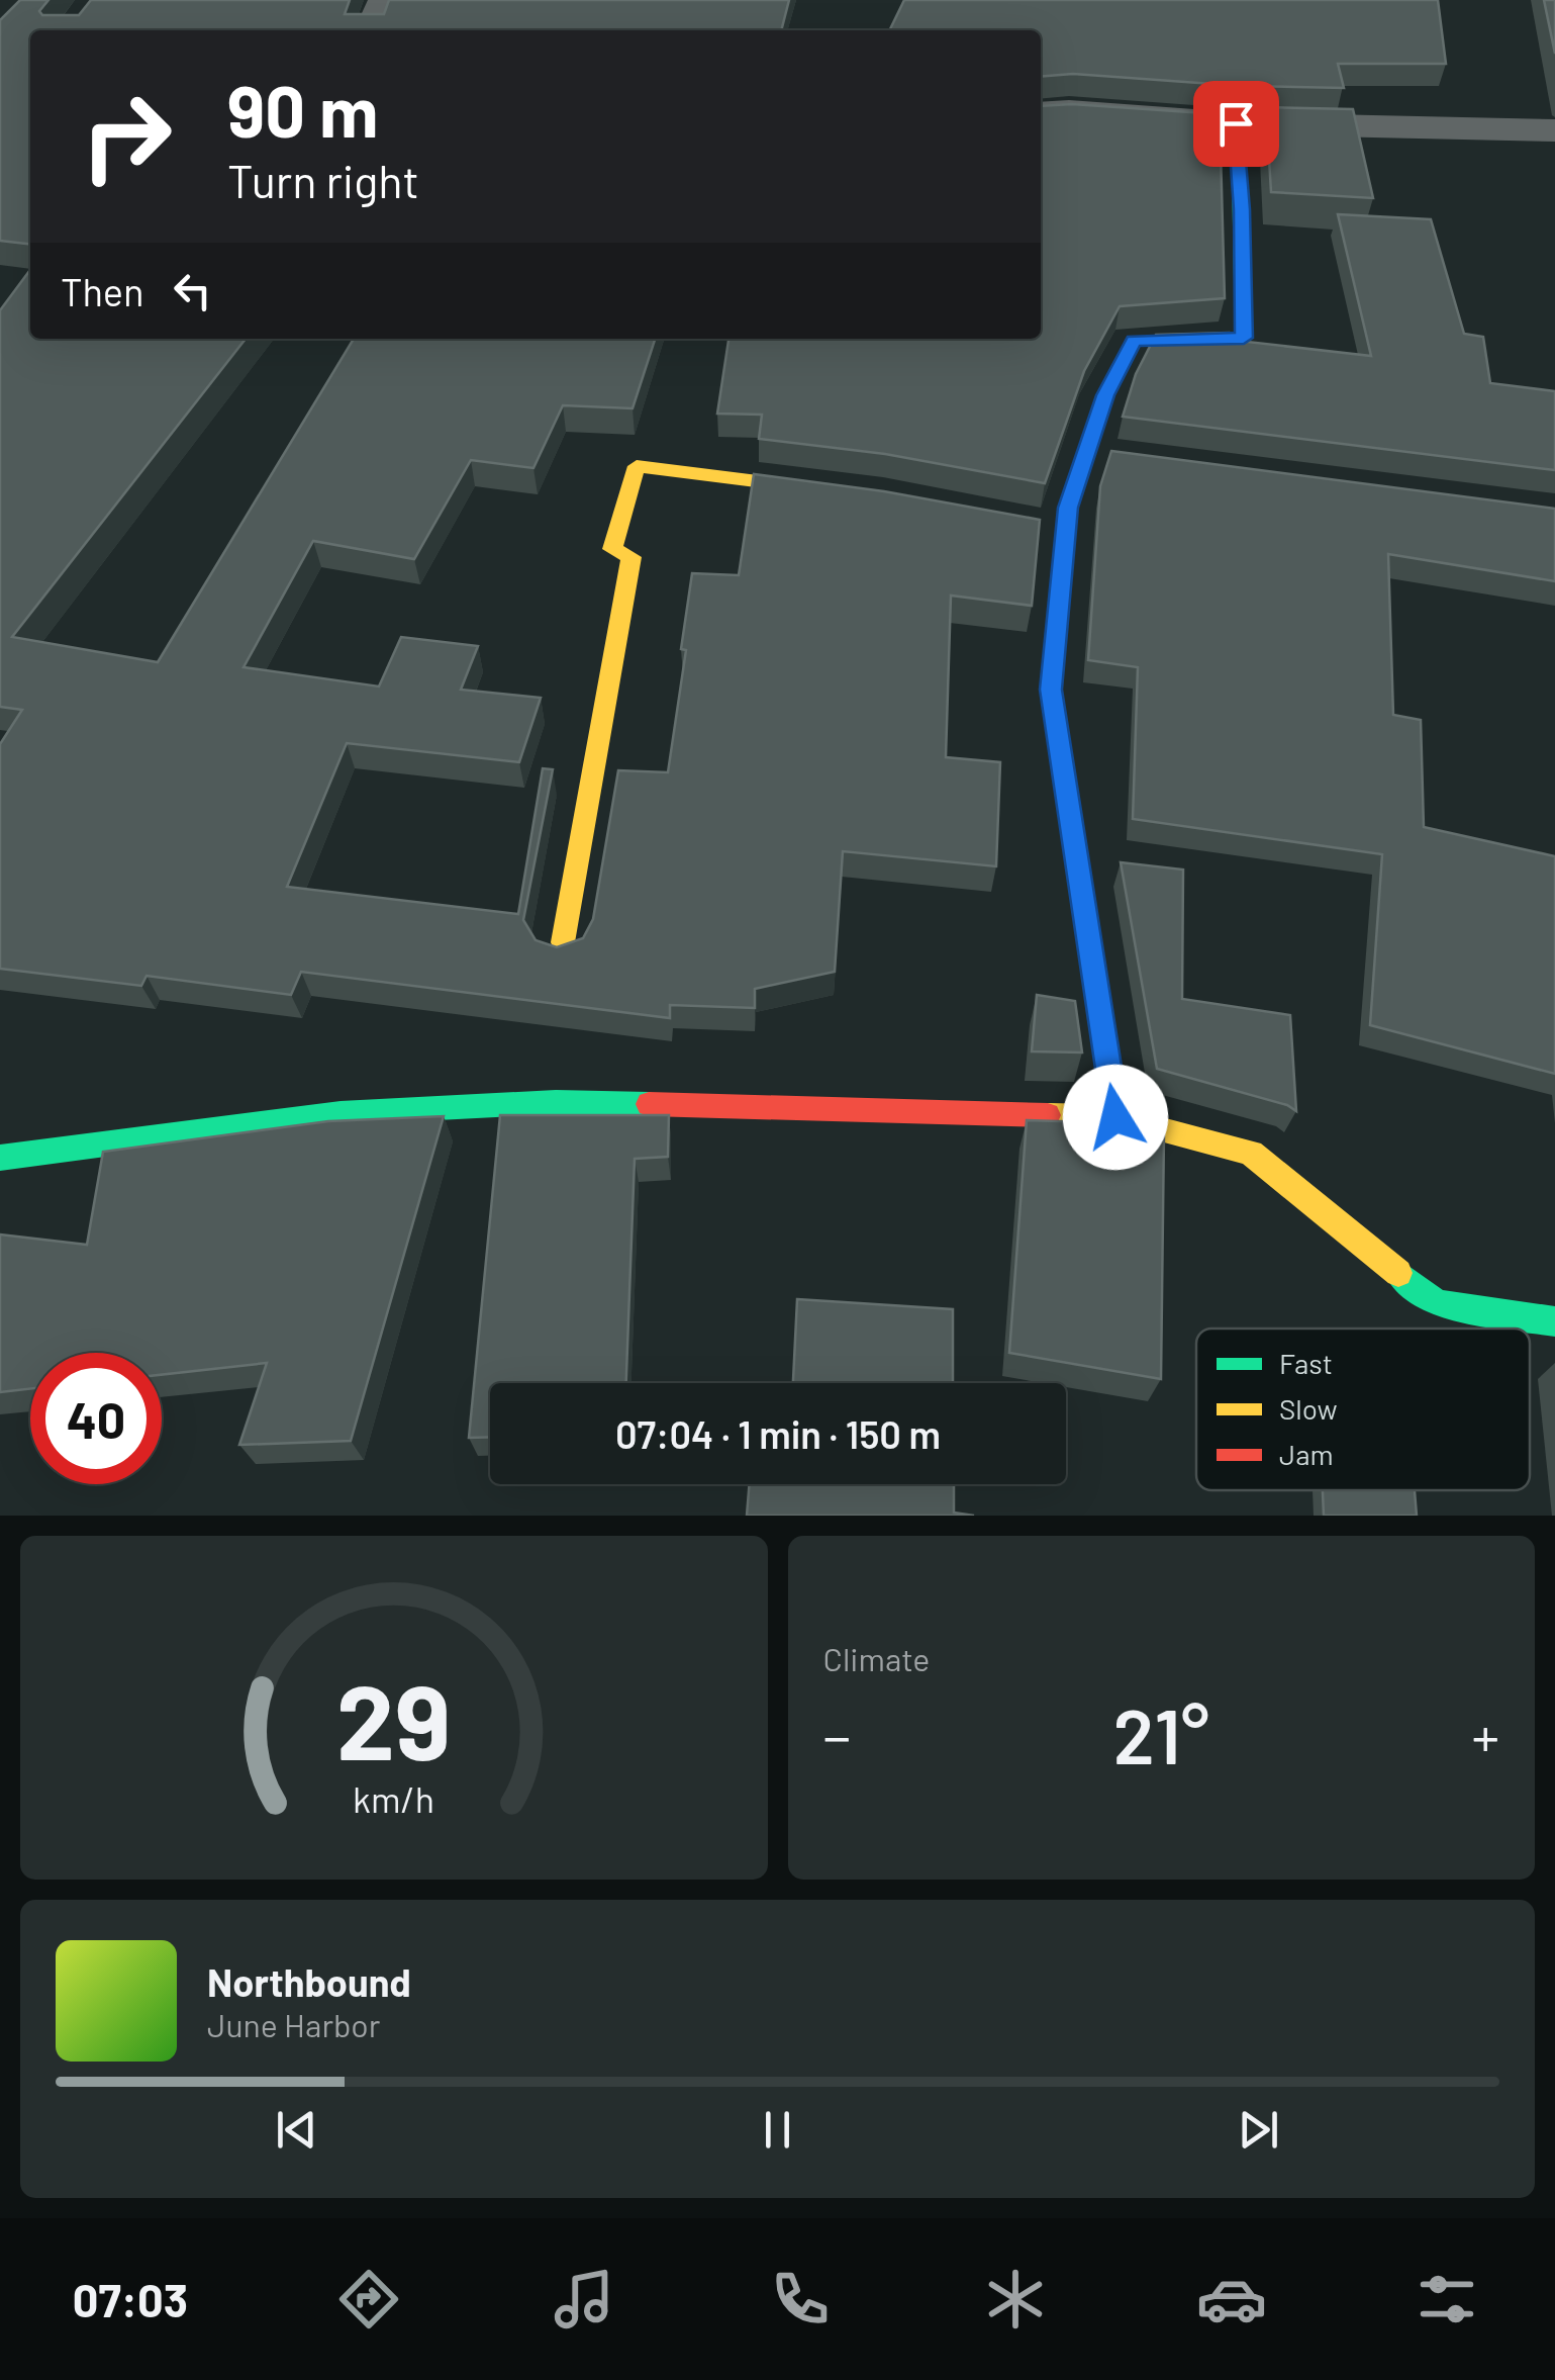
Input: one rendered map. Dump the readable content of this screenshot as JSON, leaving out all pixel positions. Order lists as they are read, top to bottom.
{
  "legend": ["Fast", "Slow", "Jam"],
  "page": {
    "turn": ["90 m", "Turn right"],
    "then": "Then",
    "limit": "40",
    "trip": "07:04 · 1 min · 150 m",
    "tile": "Climate",
    "heat": ["−", "21°", "+"],
    "song": ["Northbound", "June Harbor"],
    "tabs": "07:03",
    "gauge": ["29", "km/h"]
  }
}
